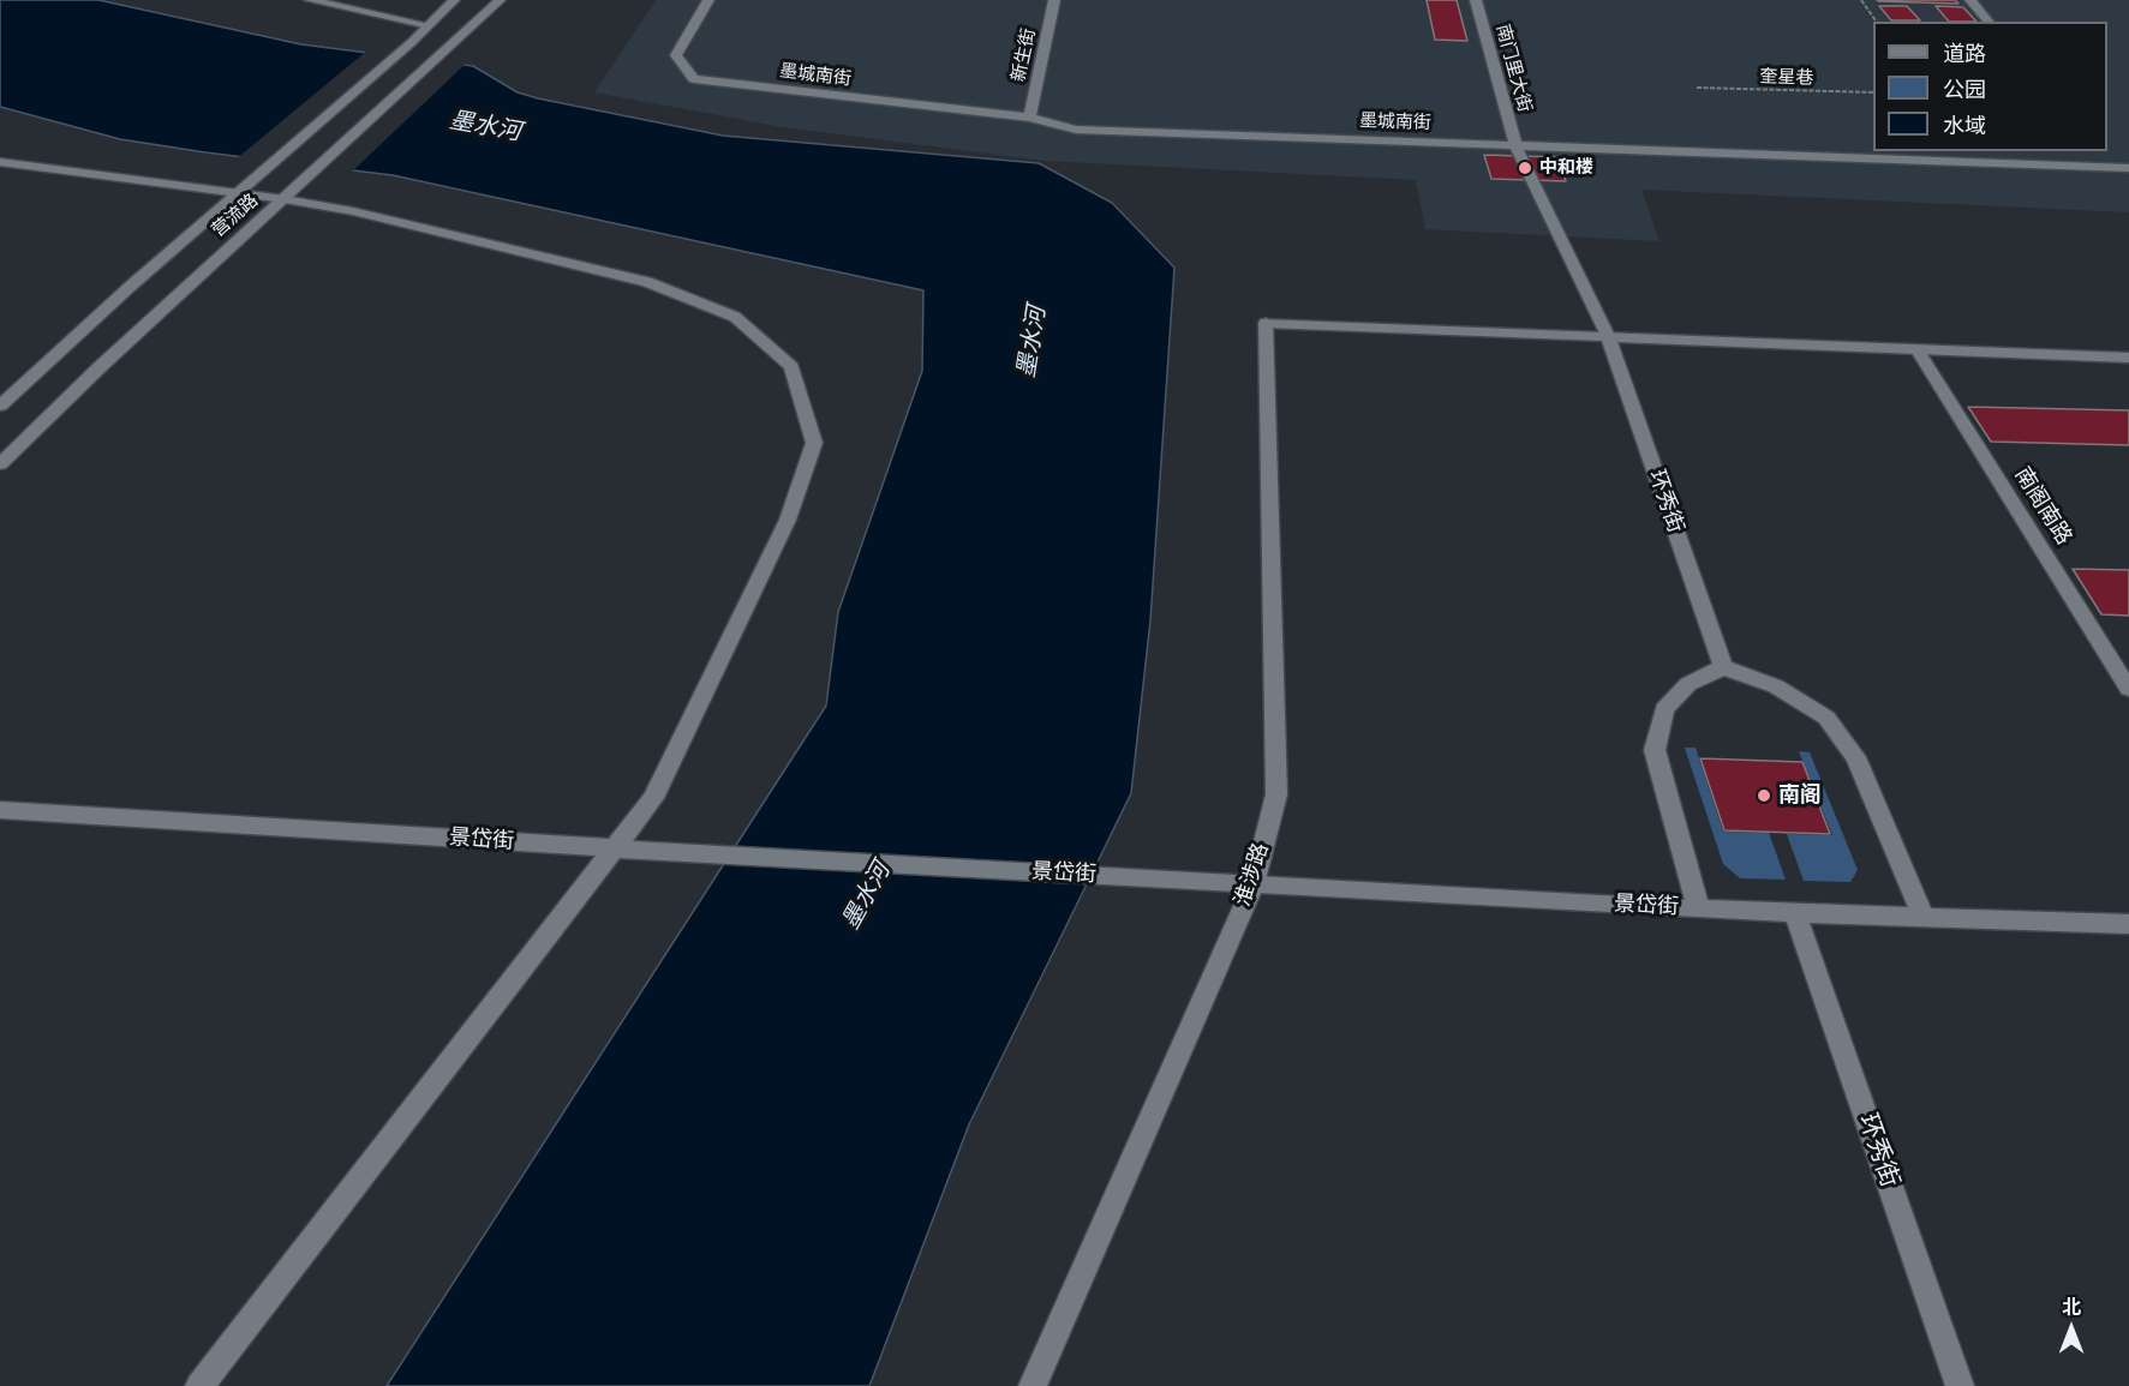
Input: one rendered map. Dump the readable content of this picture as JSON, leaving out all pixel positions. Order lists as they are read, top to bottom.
{
  "streets": {
    "street": [
      "新生街",
      "南门里大街",
      "墨城南街",
      "营流路",
      "环秀街",
      "南阁南路",
      "景岱街",
      "淮涉路"
    ],
    "path": ["奎星巷"]
  },
  "crossings": [
    ["新生街", "墨城南街"],
    ["南门里大街", "墨城南街"],
    ["南门里大街", "环秀街"],
    ["南门里大街", "淮涉路"],
    ["环秀街", "景岱街"],
    ["环秀街", "淮涉路"],
    ["景岱街", "淮涉路"]
  ],
  "water": ["墨水河"],
  "places": ["中和楼", "南阁"],
  "legend": ["道路", "公园", "水域"],
  "north": "top"
}
